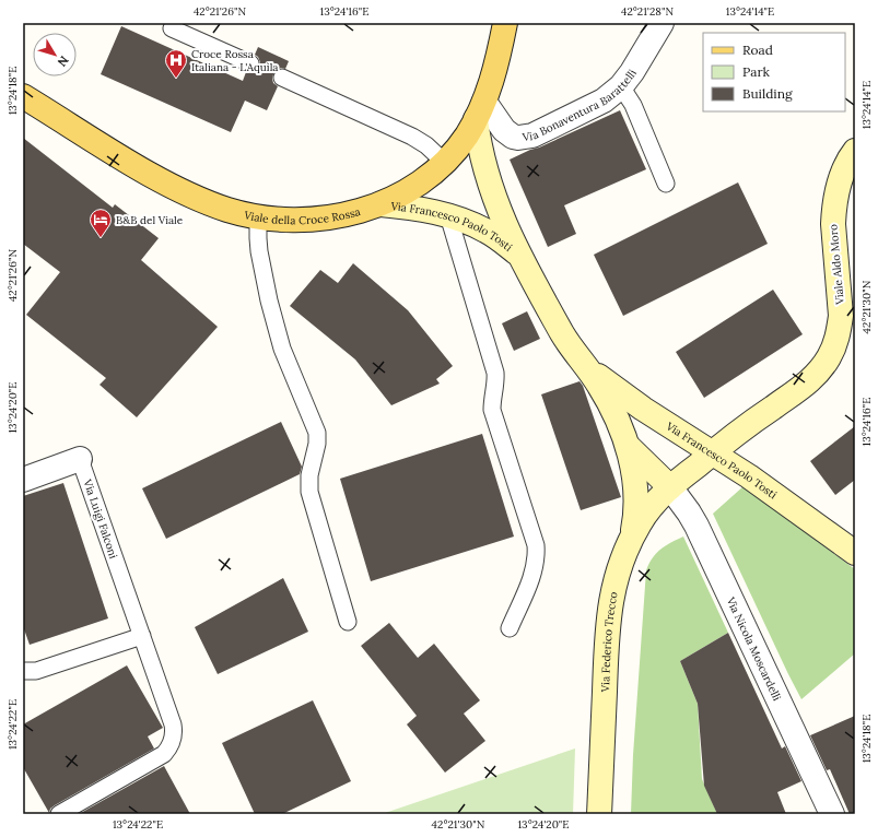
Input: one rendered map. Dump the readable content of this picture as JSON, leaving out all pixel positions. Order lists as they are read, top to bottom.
{
  "streets": {
    "main road": ["Viale della Croce Rossa"],
    "street": [
      "Via Bonaventura Barattelli",
      "Via Francesco Paolo Tosti",
      "Viale Aldo Moro",
      "Via Luigi Falconi",
      "Via Federico Trecco",
      "Via Nicola Moscardelli"
    ]
  },
  "crossings": [
    ["Via Bonaventura Barattelli", "Viale della Croce Rossa"],
    ["Via Bonaventura Barattelli", "Via Francesco Paolo Tosti"],
    ["Viale della Croce Rossa", "Via Francesco Paolo Tosti"],
    ["Via Francesco Paolo Tosti", "Viale Aldo Moro"],
    ["Via Francesco Paolo Tosti", "Via Federico Trecco"],
    ["Via Francesco Paolo Tosti", "Via Nicola Moscardelli"],
    ["Viale Aldo Moro", "Via Federico Trecco"],
    ["Viale Aldo Moro", "Via Nicola Moscardelli"],
    ["Via Federico Trecco", "Via Nicola Moscardelli"]
  ],
  "places": {
    "hospital": ["Croce Rossa Italiana - L'Aquila"],
    "hotel": ["B&B del Viale"]
  },
  "legend": ["Road", "Park", "Building"],
  "north": "bottom right",
  "coordinates": [
    "42°21'26\"N",
    "13°24'16\"E",
    "42°21'28\"N",
    "13°24'14\"E",
    "13°24'18\"E",
    "42°21'30\"N",
    "13°24'20\"E",
    "13°24'22\"E"
  ]
}
